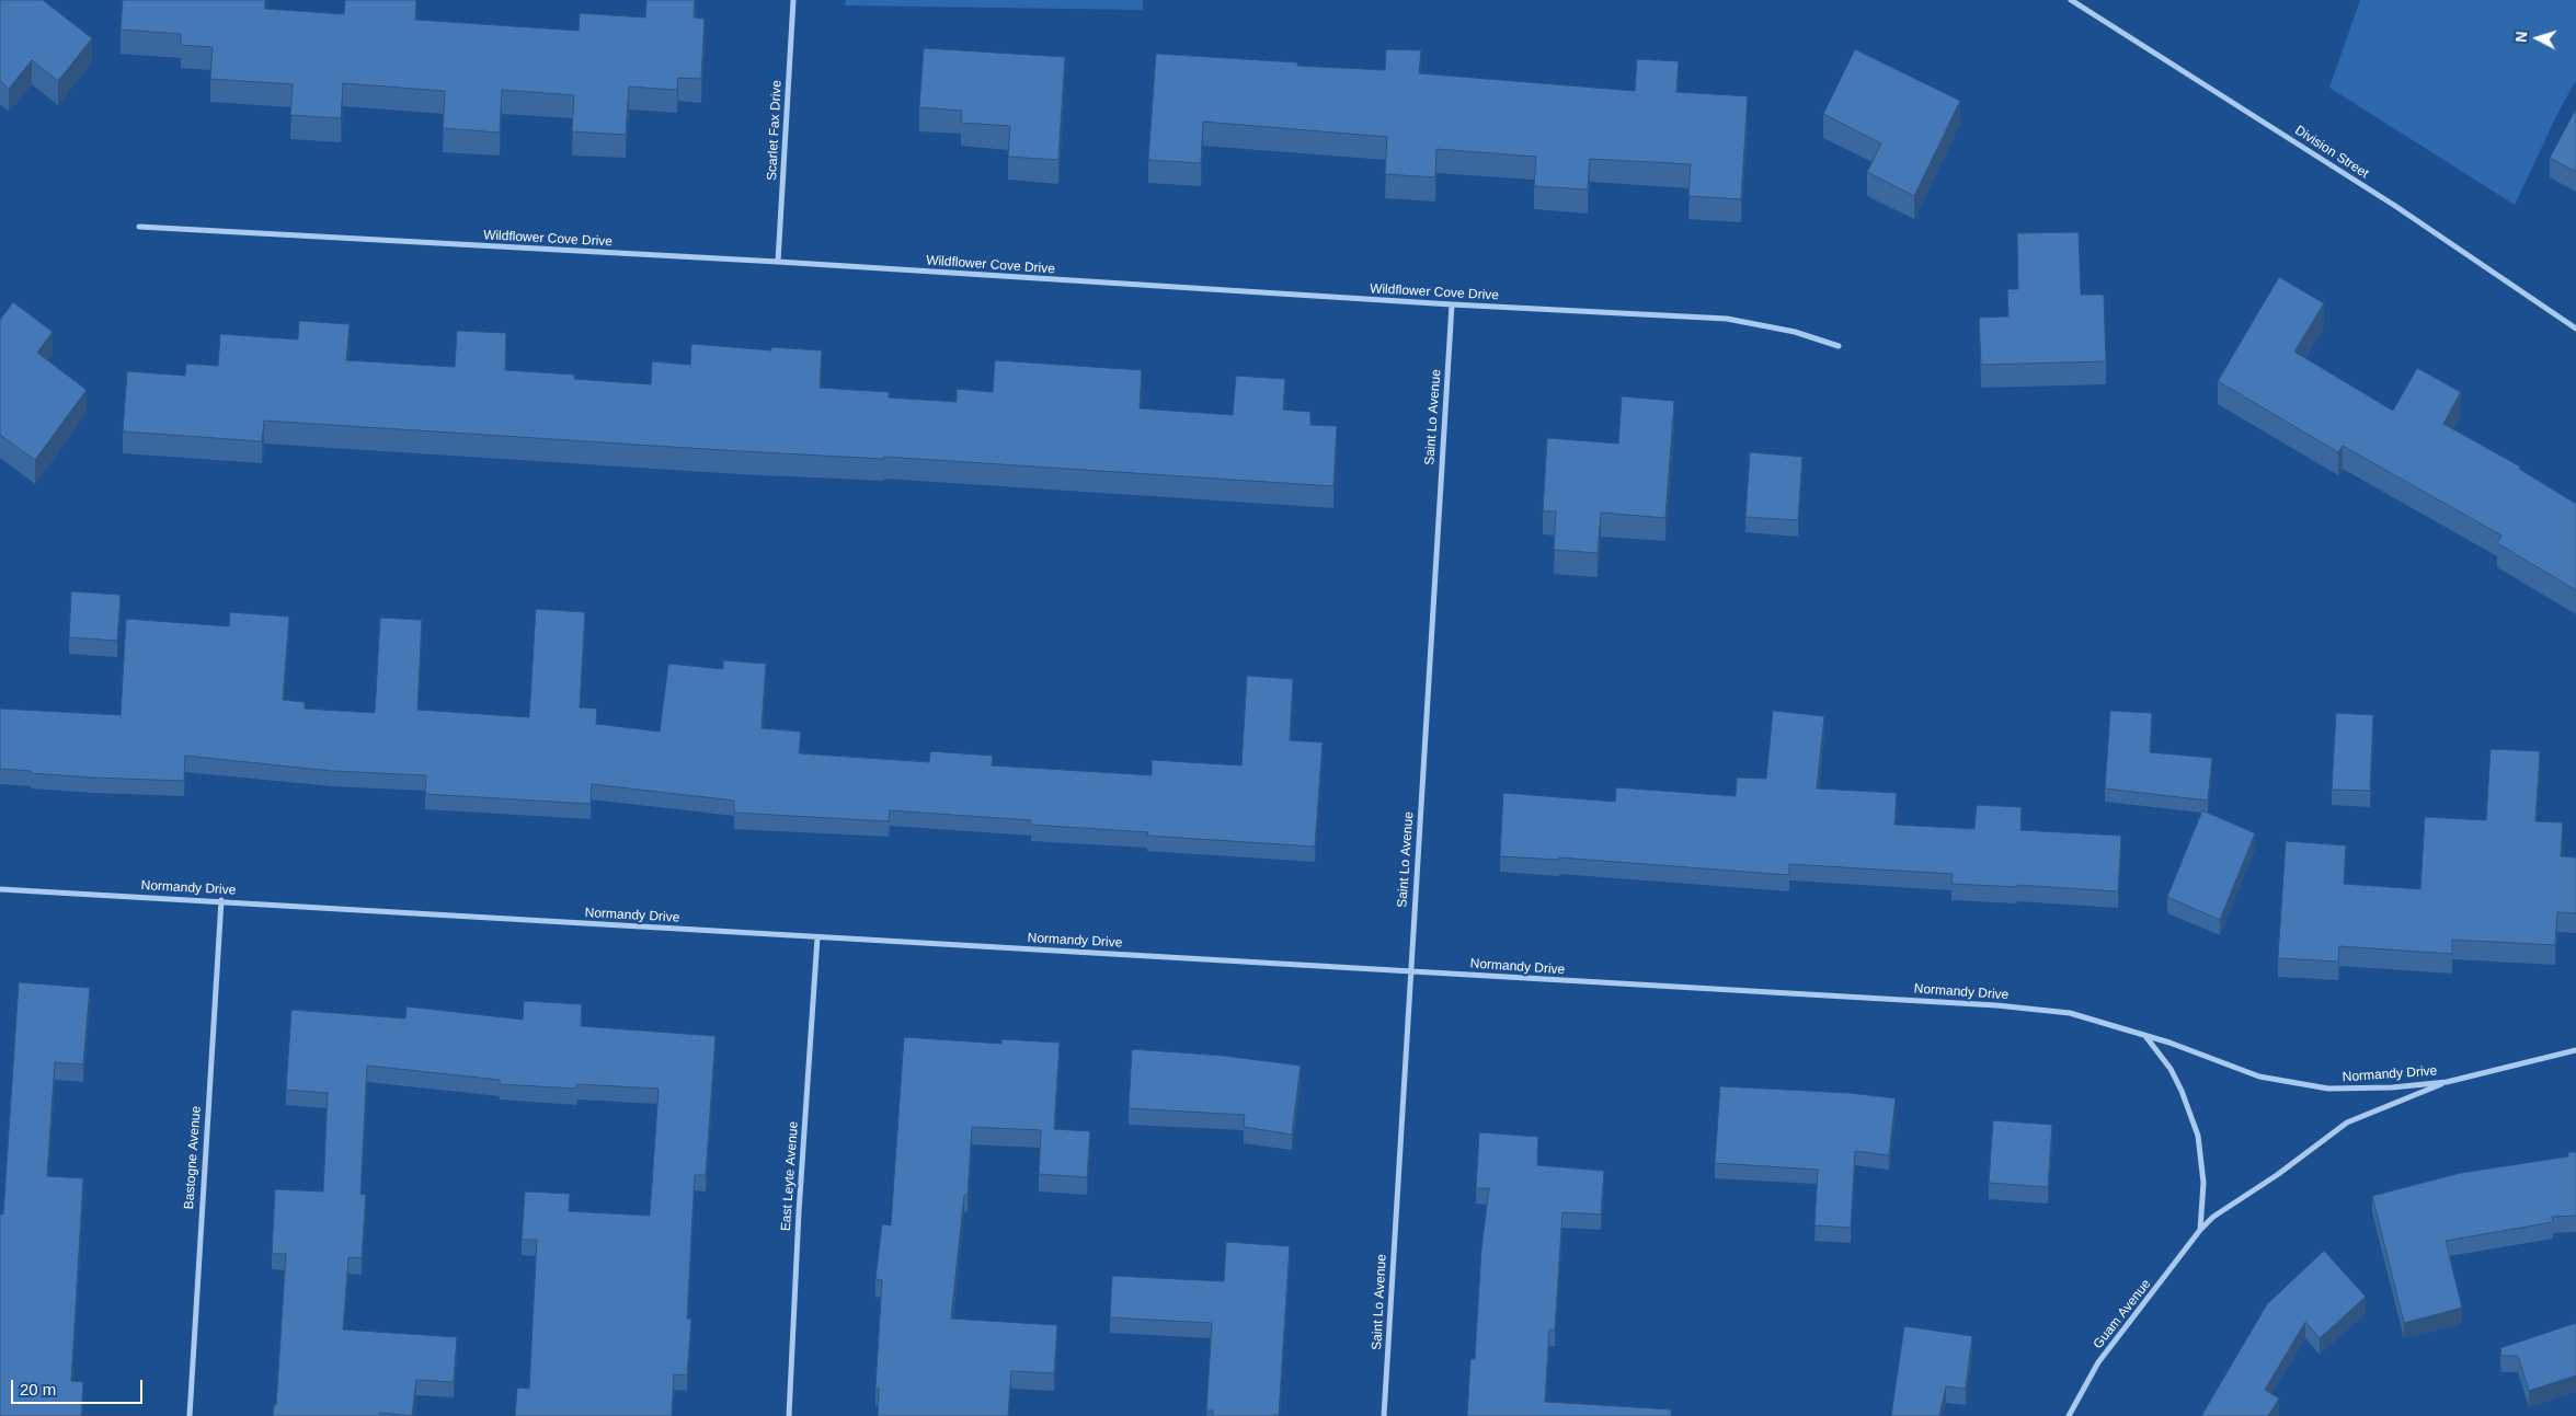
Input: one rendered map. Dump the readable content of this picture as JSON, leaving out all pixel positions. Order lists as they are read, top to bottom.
{
  "streets": {
    "street": [
      "Scarlet Fax Drive",
      "Division Street",
      "Wildflower Cove Drive",
      "Saint Lo Avenue",
      "Normandy Drive",
      "Bastogne Avenue",
      "East Leyte Avenue",
      "Guam Avenue"
    ]
  },
  "crossings": [
    ["Scarlet Fax Drive", "Wildflower Cove Drive"],
    ["Wildflower Cove Drive", "Saint Lo Avenue"],
    ["Saint Lo Avenue", "Normandy Drive"],
    ["Normandy Drive", "Bastogne Avenue"],
    ["Normandy Drive", "East Leyte Avenue"],
    ["Normandy Drive", "Guam Avenue"]
  ],
  "scale_bar": "20 m",
  "north": "left"
}
